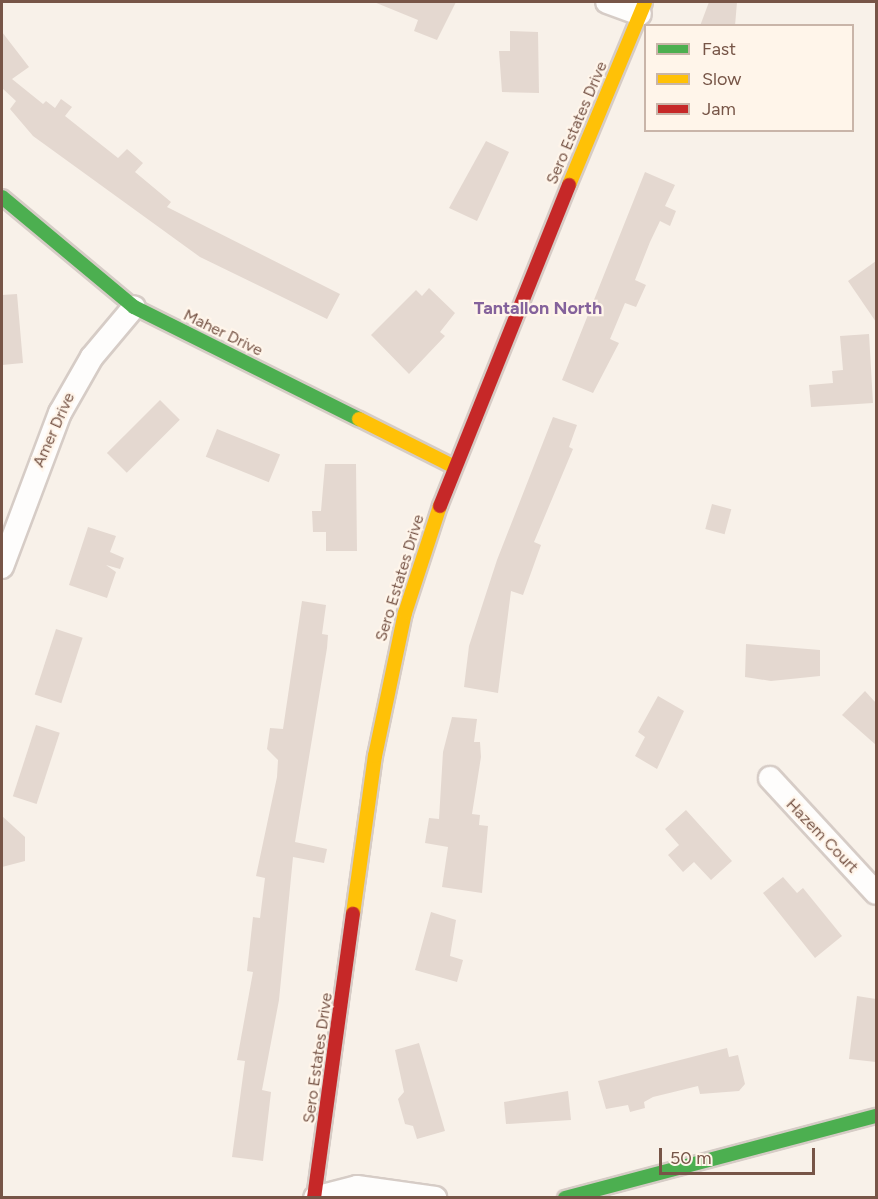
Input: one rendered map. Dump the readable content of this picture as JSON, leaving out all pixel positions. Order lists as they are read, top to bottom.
{
  "streets": {
    "street": [
      "Sero Estates Drive",
      "Maher Drive",
      "Amer Drive",
      "Hazem Court"
    ]
  },
  "crossings": [
    ["Sero Estates Drive", "Maher Drive"],
    ["Maher Drive", "Amer Drive"]
  ],
  "districts": ["Tantallon North"],
  "legend": ["Fast", "Slow", "Jam"],
  "scale_bar": "50 m"
}
